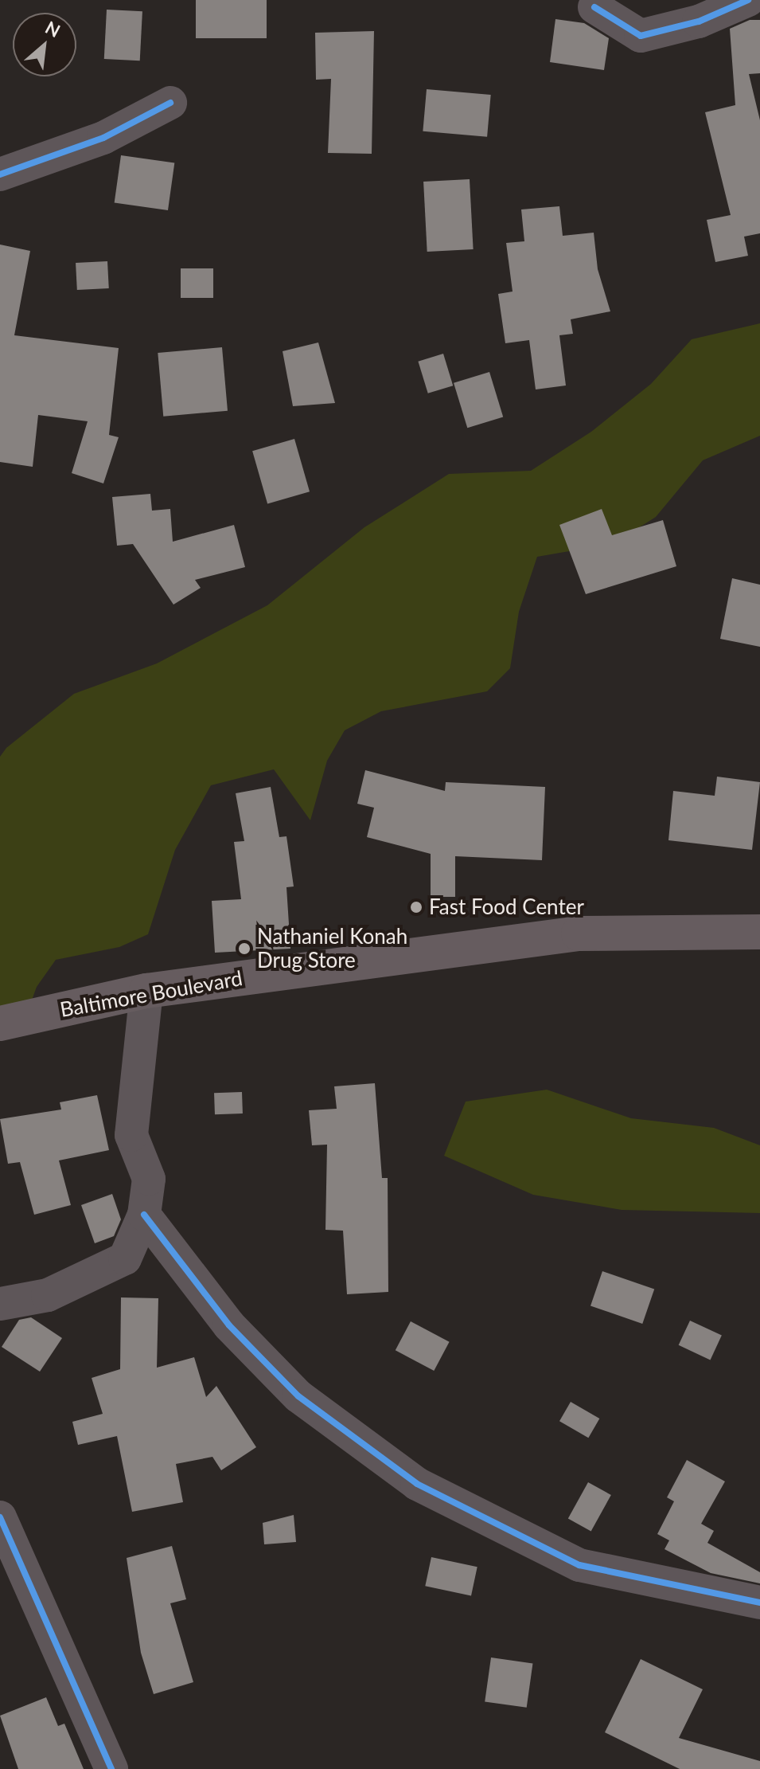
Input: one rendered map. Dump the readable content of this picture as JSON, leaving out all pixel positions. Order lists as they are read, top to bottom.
{
  "streets": {
    "highway": ["Baltimore Boulevard"]
  },
  "places": ["Fast Food Center", "Nathaniel Konah Drug Store"],
  "north": "top right"
}
